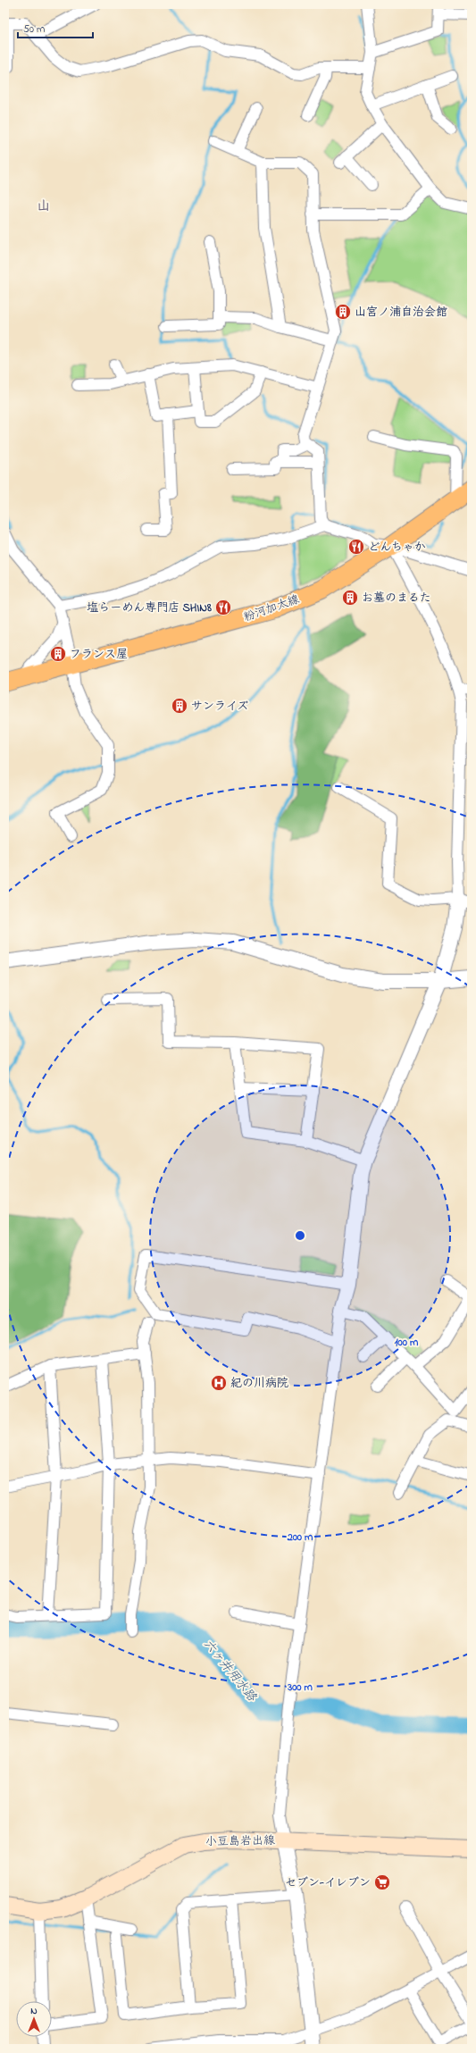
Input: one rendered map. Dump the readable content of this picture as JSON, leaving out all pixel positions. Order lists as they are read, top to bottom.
{
  "streets": {
    "main road": ["粉河加太線", "小豆島岩出線"]
  },
  "districts": ["山"],
  "water": ["六ヶ井用水路"],
  "places": {
    "building": [
      "山宮ノ浦自治会館",
      "お墓のまるた",
      "フランス屋",
      "サンライズ"
    ],
    "restaurant": ["どんちゃか", "塩らーめん専門店 SHIN8"],
    "hospital": ["紀の川病院"],
    "supermarket": ["セブン-イレブン"]
  },
  "scale_bar": "50 m",
  "north": "top",
  "rings": ["100 m", "200 m", "300 m"]
}
